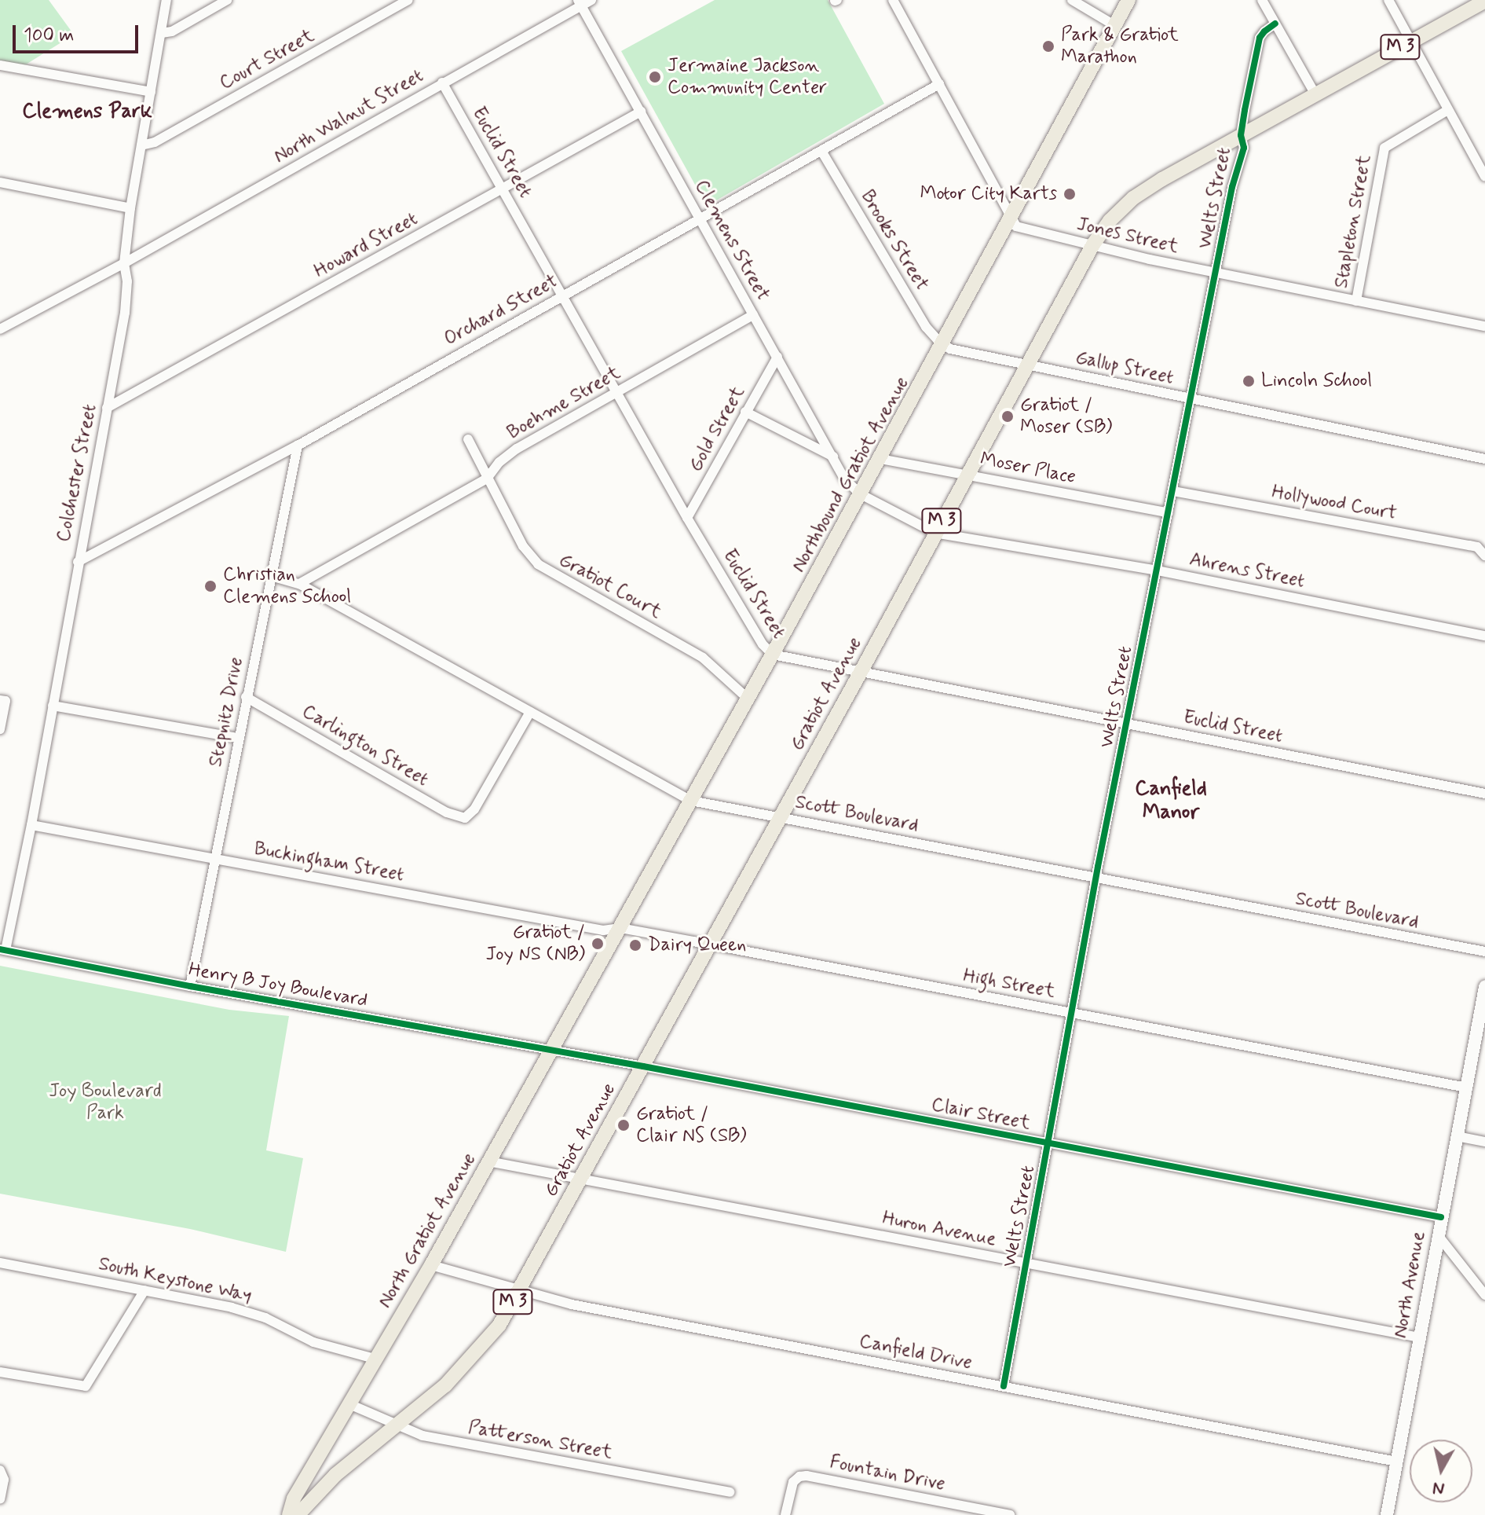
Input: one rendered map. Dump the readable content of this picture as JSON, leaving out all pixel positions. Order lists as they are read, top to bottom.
{
  "streets": {
    "main road": [
      "M 3",
      "Northbound Gratiot Avenue",
      "Gratiot Avenue",
      "North Gratiot Avenue",
      "North Avenue"
    ],
    "street": [
      "Court Street",
      "North Walnut Street",
      "Euclid Street",
      "Welts Street",
      "Stapleton Street",
      "Jones Street",
      "Clemens Street",
      "Brooks Street",
      "Howard Street",
      "Orchard Street",
      "Gallup Street",
      "Boehme Street",
      "Gold Street",
      "Moser Place",
      "Colchester Street",
      "Hollywood Court",
      "Ahrens Street",
      "Gratiot Court",
      "Stepnitz Drive",
      "Carlington Street",
      "Scott Boulevard",
      "Buckingham Street",
      "High Street",
      "Henry B Joy Boulevard",
      "Clair Street",
      "Huron Avenue",
      "South Keystone Way",
      "Canfield Drive",
      "Patterson Street",
      "Fountain Drive"
    ]
  },
  "crossings": [
    ["Court Street", "Colchester Street"],
    ["North Walnut Street", "Euclid Street"],
    ["North Walnut Street", "Clemens Street"],
    ["North Walnut Street", "Colchester Street"],
    ["Euclid Street", "Welts Street"],
    ["Euclid Street", "Howard Street"],
    ["Euclid Street", "Orchard Street"],
    ["Euclid Street", "Boehme Street"],
    ["Euclid Street", "Gold Street"],
    ["Euclid Street", "Northbound Gratiot Avenue"],
    ["Euclid Street", "Gratiot Avenue"],
    ["Welts Street", "Jones Street"],
    ["Welts Street", "Gallup Street"],
    ["Welts Street", "Moser Place"],
    ["Welts Street", "Hollywood Court"],
    ["Welts Street", "Ahrens Street"],
    ["Welts Street", "Gratiot Avenue"],
    ["Welts Street", "Scott Boulevard"],
    ["Welts Street", "High Street"],
    ["Welts Street", "Clair Street"],
    ["Welts Street", "Huron Avenue"],
    ["Welts Street", "Canfield Drive"],
    ["Stapleton Street", "Jones Street"],
    ["Jones Street", "Northbound Gratiot Avenue"],
    ["Jones Street", "Gratiot Avenue"],
    ["Clemens Street", "Howard Street"],
    ["Clemens Street", "Orchard Street"],
    ["Clemens Street", "Boehme Street"],
    ["Clemens Street", "Gold Street"],
    ["Clemens Street", "Northbound Gratiot Avenue"],
    ["Clemens Street", "Ahrens Street"],
    ["Brooks Street", "Orchard Street"],
    ["Brooks Street", "Gallup Street"],
    ["Brooks Street", "Northbound Gratiot Avenue"],
    ["Howard Street", "Colchester Street"],
    ["Orchard Street", "Colchester Street"],
    ["Orchard Street", "Stepnitz Drive"],
    ["Gallup Street", "Northbound Gratiot Avenue"],
    ["Gallup Street", "Gratiot Avenue"],
    ["Boehme Street", "Gratiot Court"],
    ["Boehme Street", "Scott Boulevard"],
    ["Moser Place", "Northbound Gratiot Avenue"],
    ["Moser Place", "Gratiot Avenue"],
    ["Colchester Street", "Buckingham Street"],
    ["Colchester Street", "Henry B Joy Boulevard"],
    ["Northbound Gratiot Avenue", "Ahrens Street"],
    ["Northbound Gratiot Avenue", "Gratiot Court"],
    ["Northbound Gratiot Avenue", "Scott Boulevard"],
    ["Northbound Gratiot Avenue", "Buckingham Street"],
    ["Northbound Gratiot Avenue", "High Street"],
    ["Northbound Gratiot Avenue", "North Gratiot Avenue"],
    ["Ahrens Street", "Gratiot Avenue"],
    ["Gratiot Avenue", "Scott Boulevard"],
    ["Gratiot Avenue", "High Street"],
    ["Gratiot Avenue", "Clair Street"],
    ["Gratiot Avenue", "Huron Avenue"],
    ["Gratiot Avenue", "Canfield Drive"],
    ["Gratiot Avenue", "Patterson Street"],
    ["Stepnitz Drive", "Carlington Street"],
    ["Stepnitz Drive", "Scott Boulevard"],
    ["Stepnitz Drive", "Buckingham Street"],
    ["Stepnitz Drive", "Henry B Joy Boulevard"],
    ["Carlington Street", "Scott Boulevard"],
    ["Buckingham Street", "High Street"],
    ["High Street", "North Avenue"],
    ["Henry B Joy Boulevard", "Clair Street"],
    ["Henry B Joy Boulevard", "North Gratiot Avenue"],
    ["Clair Street", "North Gratiot Avenue"],
    ["Clair Street", "North Avenue"],
    ["Huron Avenue", "North Gratiot Avenue"],
    ["Huron Avenue", "North Avenue"],
    ["North Gratiot Avenue", "South Keystone Way"],
    ["North Gratiot Avenue", "Canfield Drive"],
    ["North Gratiot Avenue", "Patterson Street"],
    ["North Avenue", "Canfield Drive"]
  ],
  "districts": ["Clemens Park", "Canfield Manor"],
  "parks": ["Joy Boulevard Park"],
  "places": [
    "Park & Gratiot Marathon",
    "Jermaine Jackson Community Center",
    "Motor City Karts",
    "Lincoln School",
    "Gratiot / Moser (SB)",
    "Christian Clemens School",
    "Gratiot / Joy NS (NB)",
    "Dairy Queen",
    "Gratiot / Clair NS (SB)"
  ],
  "scale_bar": "100 m",
  "north": "bottom"
}
